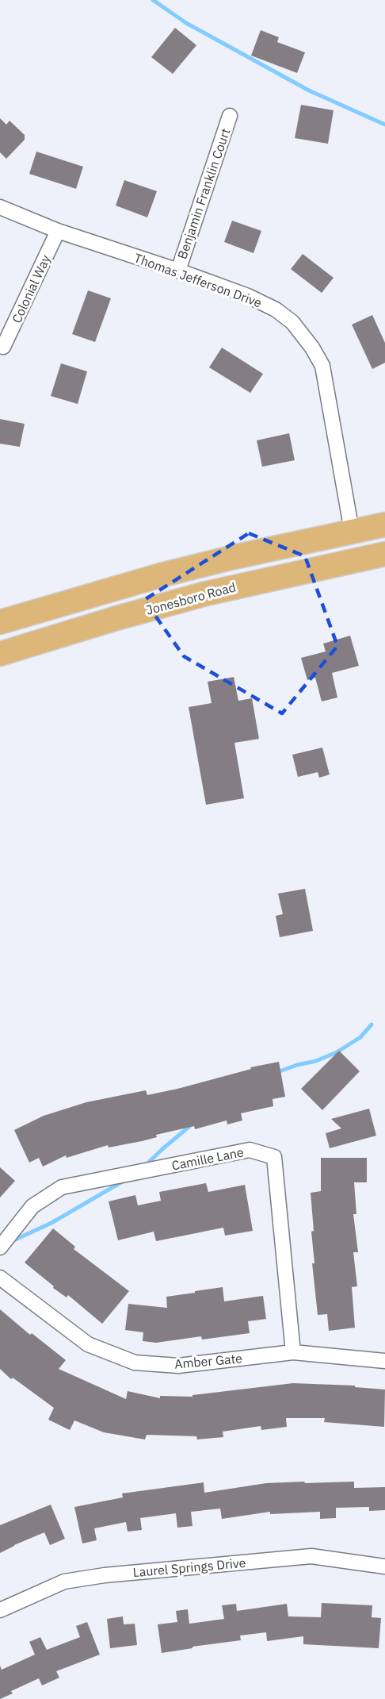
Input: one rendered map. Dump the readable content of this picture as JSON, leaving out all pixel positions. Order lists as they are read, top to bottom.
{
  "streets": {
    "main road": ["Jonesboro Road"],
    "street": [
      "Benjamin Franklin Court",
      "Thomas Jefferson Drive",
      "Colonial Way",
      "Camille Lane",
      "Amber Gate",
      "Laurel Springs Drive"
    ]
  },
  "crossings": [
    ["Benjamin Franklin Court", "Thomas Jefferson Drive"],
    ["Thomas Jefferson Drive", "Colonial Way"],
    ["Camille Lane", "Amber Gate"]
  ]
}
